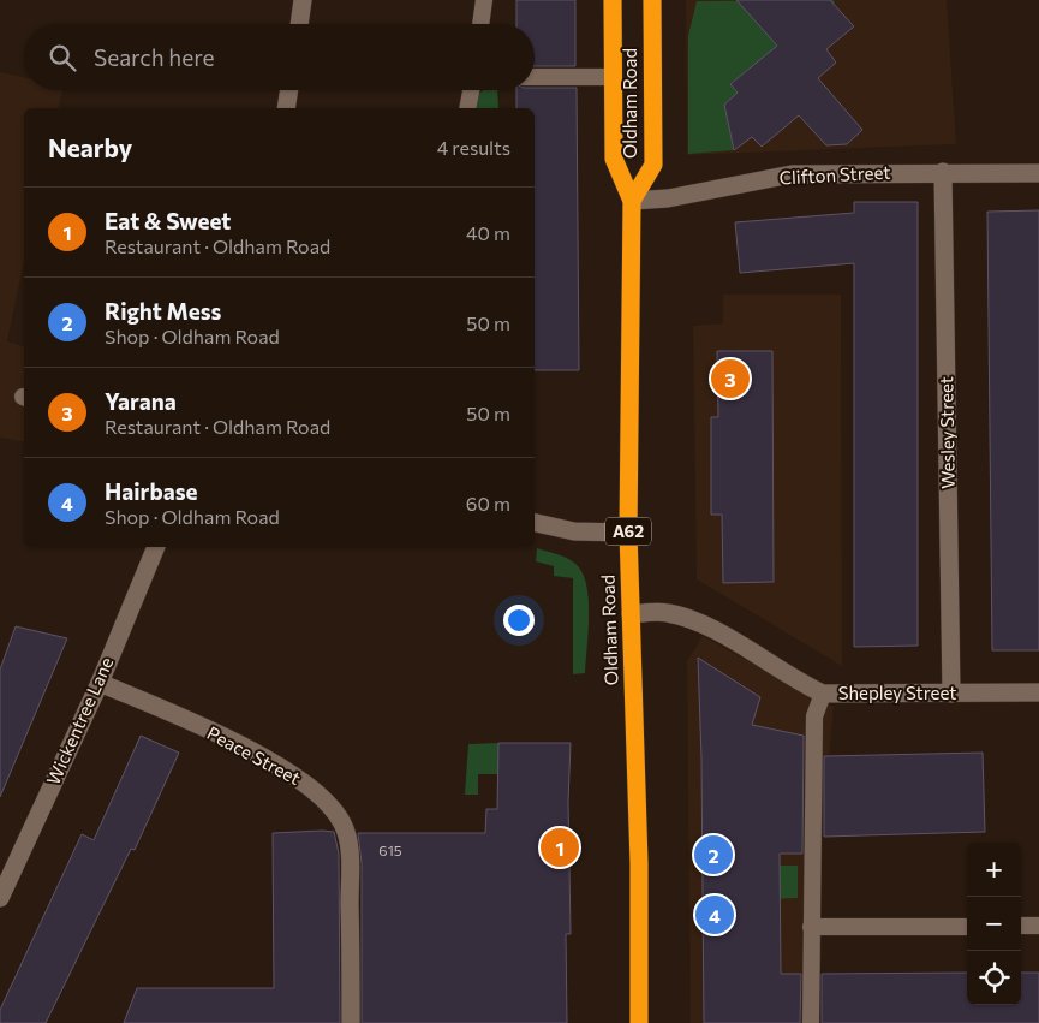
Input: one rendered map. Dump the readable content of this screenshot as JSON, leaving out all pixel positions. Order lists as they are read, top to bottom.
{
  "streets": {
    "highway": ["Oldham Road", "A62"],
    "street": [
      "Clifton Street",
      "Wesley Street",
      "Shepley Street",
      "Wickentree Lane",
      "Peace Street"
    ]
  },
  "crossings": [
    ["Oldham Road", "Clifton Street"],
    ["Oldham Road", "Shepley Street"],
    ["Clifton Street", "Wesley Street"],
    ["Wesley Street", "Shepley Street"],
    ["Wickentree Lane", "Peace Street"]
  ],
  "house_numbers": ["615"],
  "page": {
    "search": "Search here",
    "heading": ["Nearby", "4 results"],
    "list": [
      {
        "mark": "1",
        "name": "Eat & Sweet",
        "note": "Restaurant · Oldham Road",
        "value": "40 m"
      },
      {
        "mark": "2",
        "name": "Right Mess",
        "note": "Shop · Oldham Road",
        "value": "50 m"
      },
      {
        "mark": "3",
        "name": "Yarana",
        "note": "Restaurant · Oldham Road",
        "value": "50 m"
      },
      {
        "mark": "4",
        "name": "Hairbase",
        "note": "Shop · Oldham Road",
        "value": "60 m"
      }
    ],
    "pins": [
      "3",
      "1",
      "2",
      "4"
    ],
    "map_buttons": ["+", "−"]
  }
}
